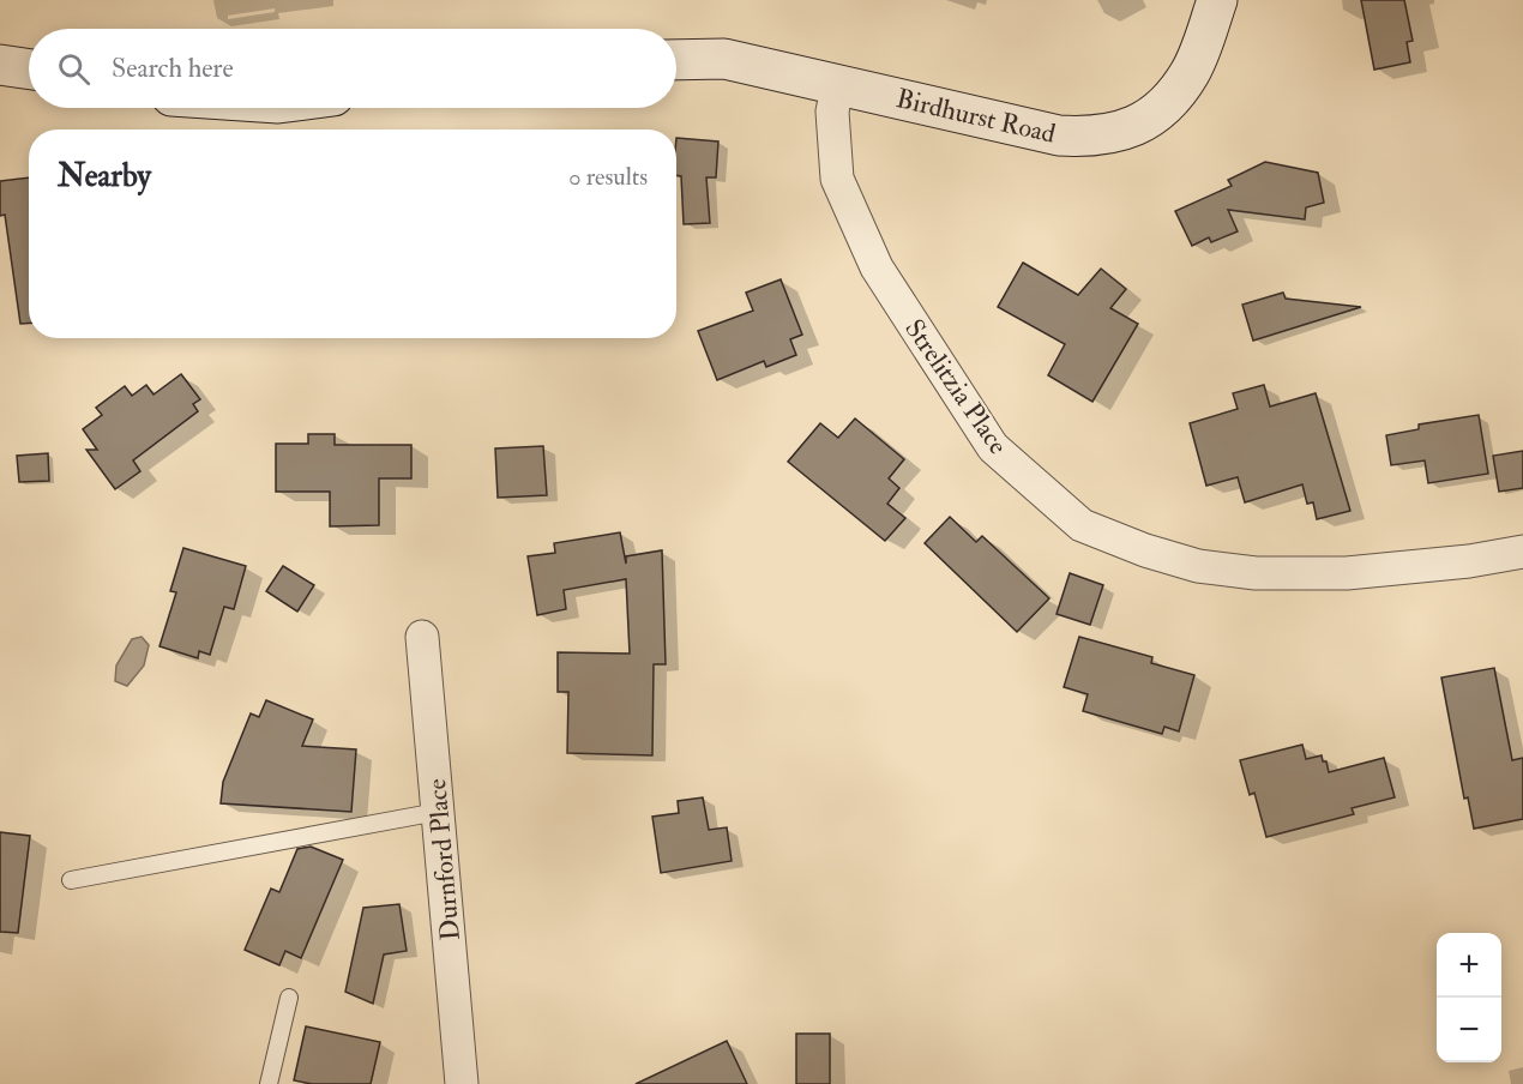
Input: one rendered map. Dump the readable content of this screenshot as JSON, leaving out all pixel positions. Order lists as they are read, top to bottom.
{
  "streets": {
    "street": ["Birdhurst Road", "Strelitzia Place", "Durnford Place"]
  },
  "crossings": [
    ["Birdhurst Road", "Strelitzia Place"]
  ],
  "page": {
    "search": "Search here",
    "heading": ["Nearby", "0 results"],
    "map_buttons": ["+", "−"]
  }
}
